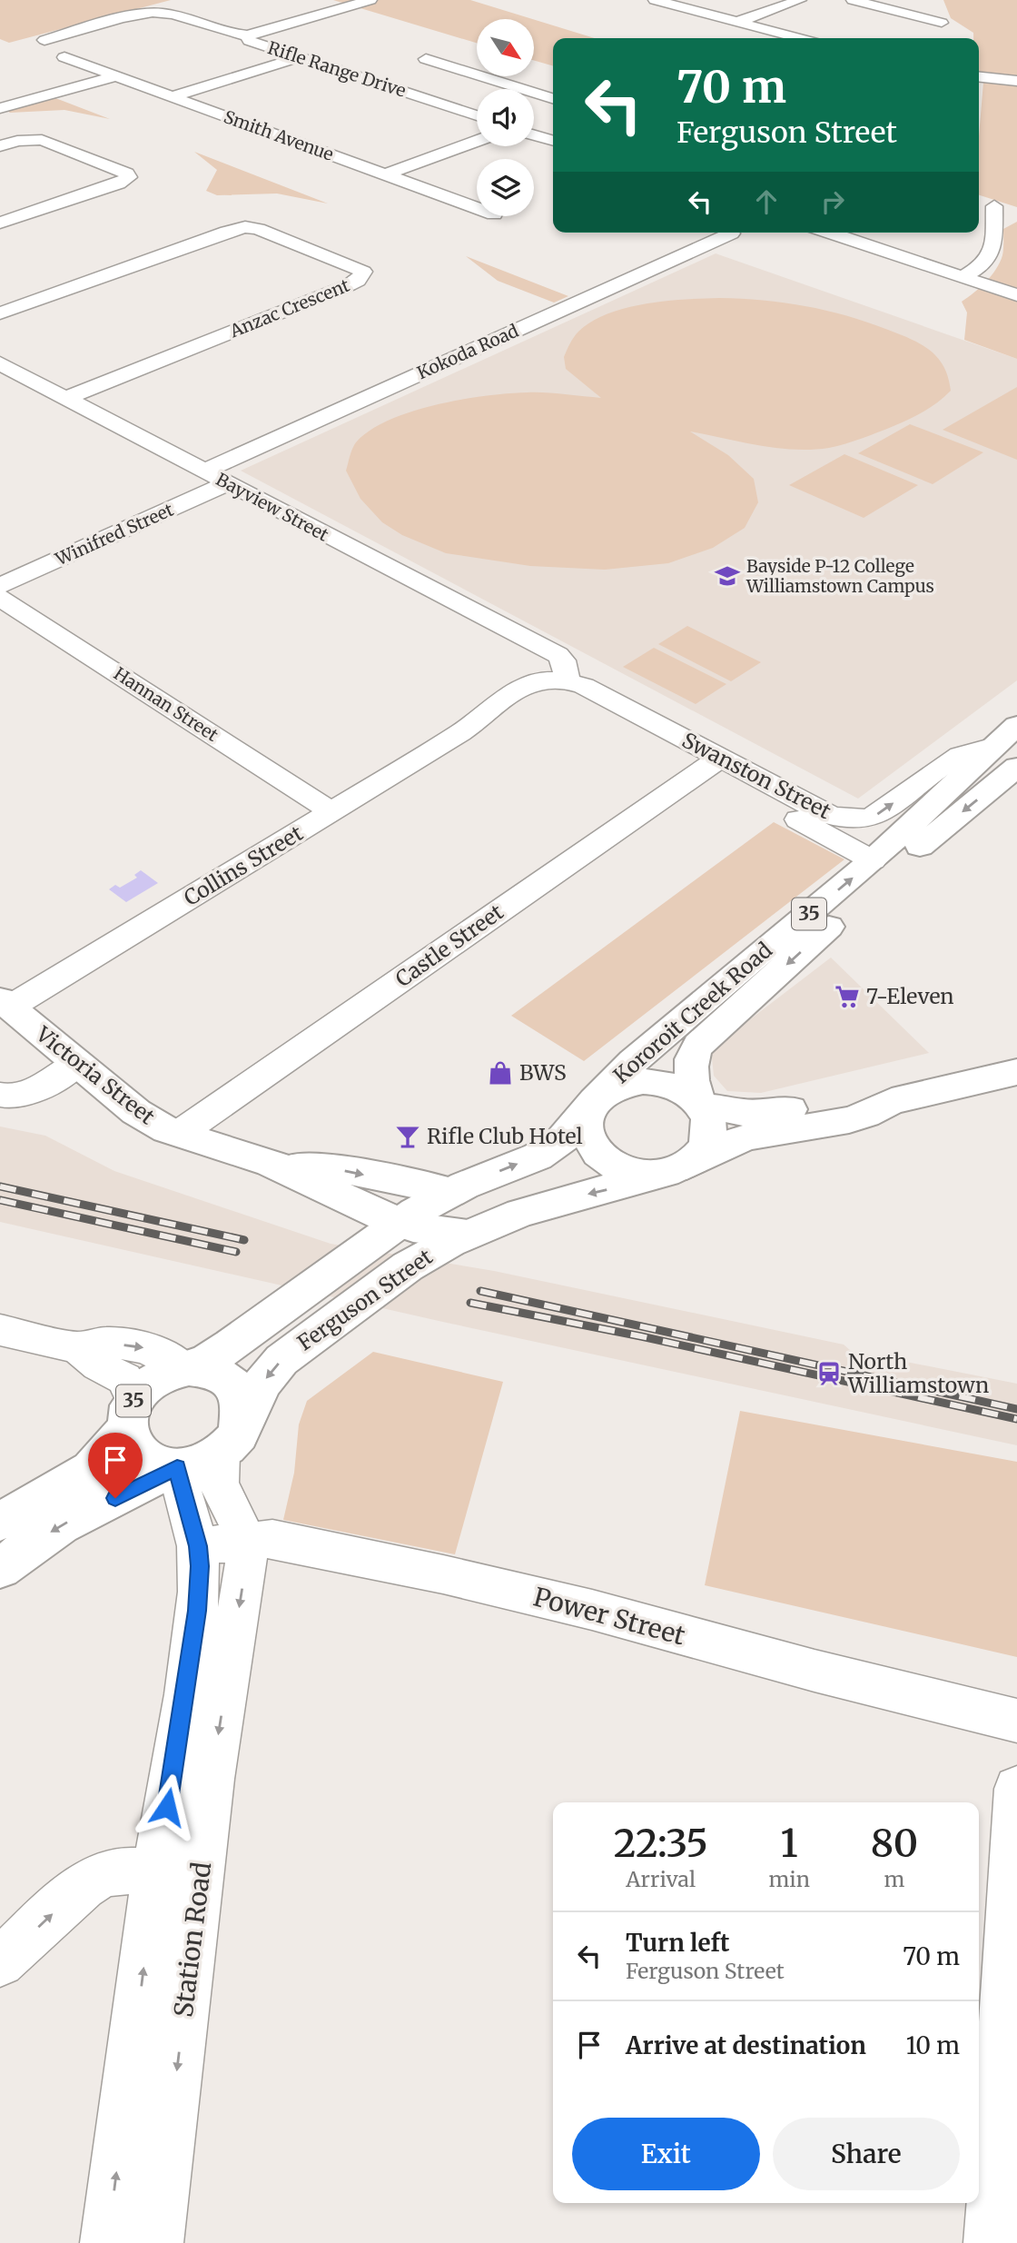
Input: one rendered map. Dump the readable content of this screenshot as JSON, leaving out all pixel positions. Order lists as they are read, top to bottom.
{
  "streets": {
    "main road": [
      "35",
      "Kororoit Creek Road",
      "Victoria Street",
      "Ferguson Street"
    ],
    "street": [
      "Rifle Range Drive",
      "Smith Avenue",
      "Anzac Crescent",
      "Kokoda Road",
      "Bayview Street",
      "Winifred Street",
      "Hannan Street",
      "Swanston Street",
      "Collins Street",
      "Castle Street",
      "Power Street",
      "Station Road"
    ]
  },
  "crossings": [
    ["Anzac Crescent", "Bayview Street"],
    ["Kokoda Road", "Bayview Street"],
    ["Bayview Street", "Winifred Street"],
    ["Bayview Street", "Swanston Street"],
    ["Bayview Street", "Collins Street"],
    ["Hannan Street", "Collins Street"],
    ["Swanston Street", "Collins Street"],
    ["Swanston Street", "Castle Street"],
    ["Swanston Street", "Kororoit Creek Road"],
    ["Collins Street", "Victoria Street"],
    ["35", "Kororoit Creek Road"],
    ["35", "Ferguson Street"],
    ["35", "Station Road"],
    ["Castle Street", "Victoria Street"],
    ["Kororoit Creek Road", "Ferguson Street"],
    ["Victoria Street", "Ferguson Street"],
    ["Ferguson Street", "Station Road"],
    ["Power Street", "Station Road"]
  ],
  "one_way": ["Swanston Street"],
  "places": {
    "school or university": ["Bayside P-12 College Williamstown Campus"],
    "supermarket": ["7-Eleven"],
    "shop": ["BWS"],
    "bar": ["Rifle Club Hotel"],
    "station": ["North Williamstown"]
  },
  "north": "bottom right",
  "page": {
    "turn": ["70 m", "Ferguson Street"],
    "eta": [
      "22:35",
      "Arrival",
      "1",
      "min",
      "80",
      "m"
    ],
    "list": [
      {
        "name": "Turn left",
        "note": "Ferguson Street",
        "value": "70 m"
      },
      {
        "name": "Arrive at destination",
        "value": "10 m"
      }
    ],
    "buttons": ["Exit", "Share"]
  }
}
